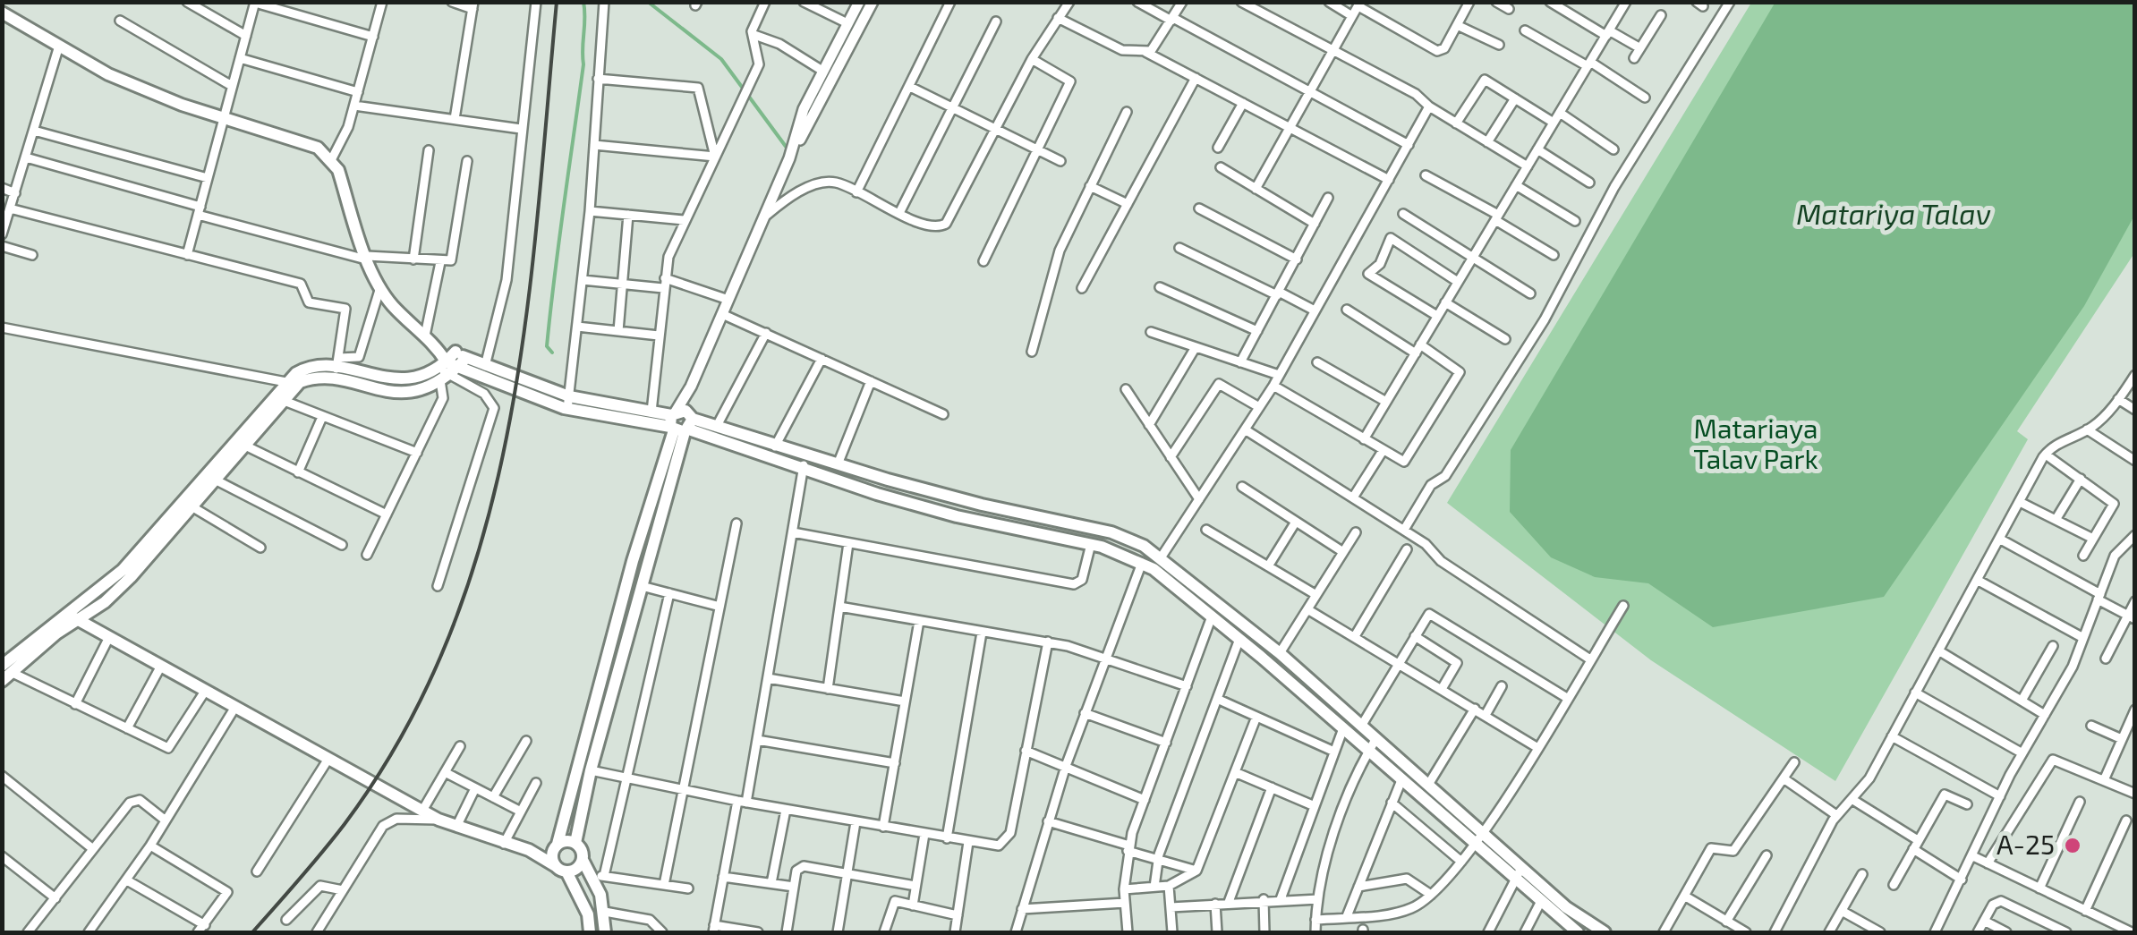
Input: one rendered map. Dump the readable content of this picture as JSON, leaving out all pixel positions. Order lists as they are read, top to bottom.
{
  "water": ["Matariya Talav"],
  "parks": ["Matariaya Talav Park"],
  "places": ["A-25"]
}
